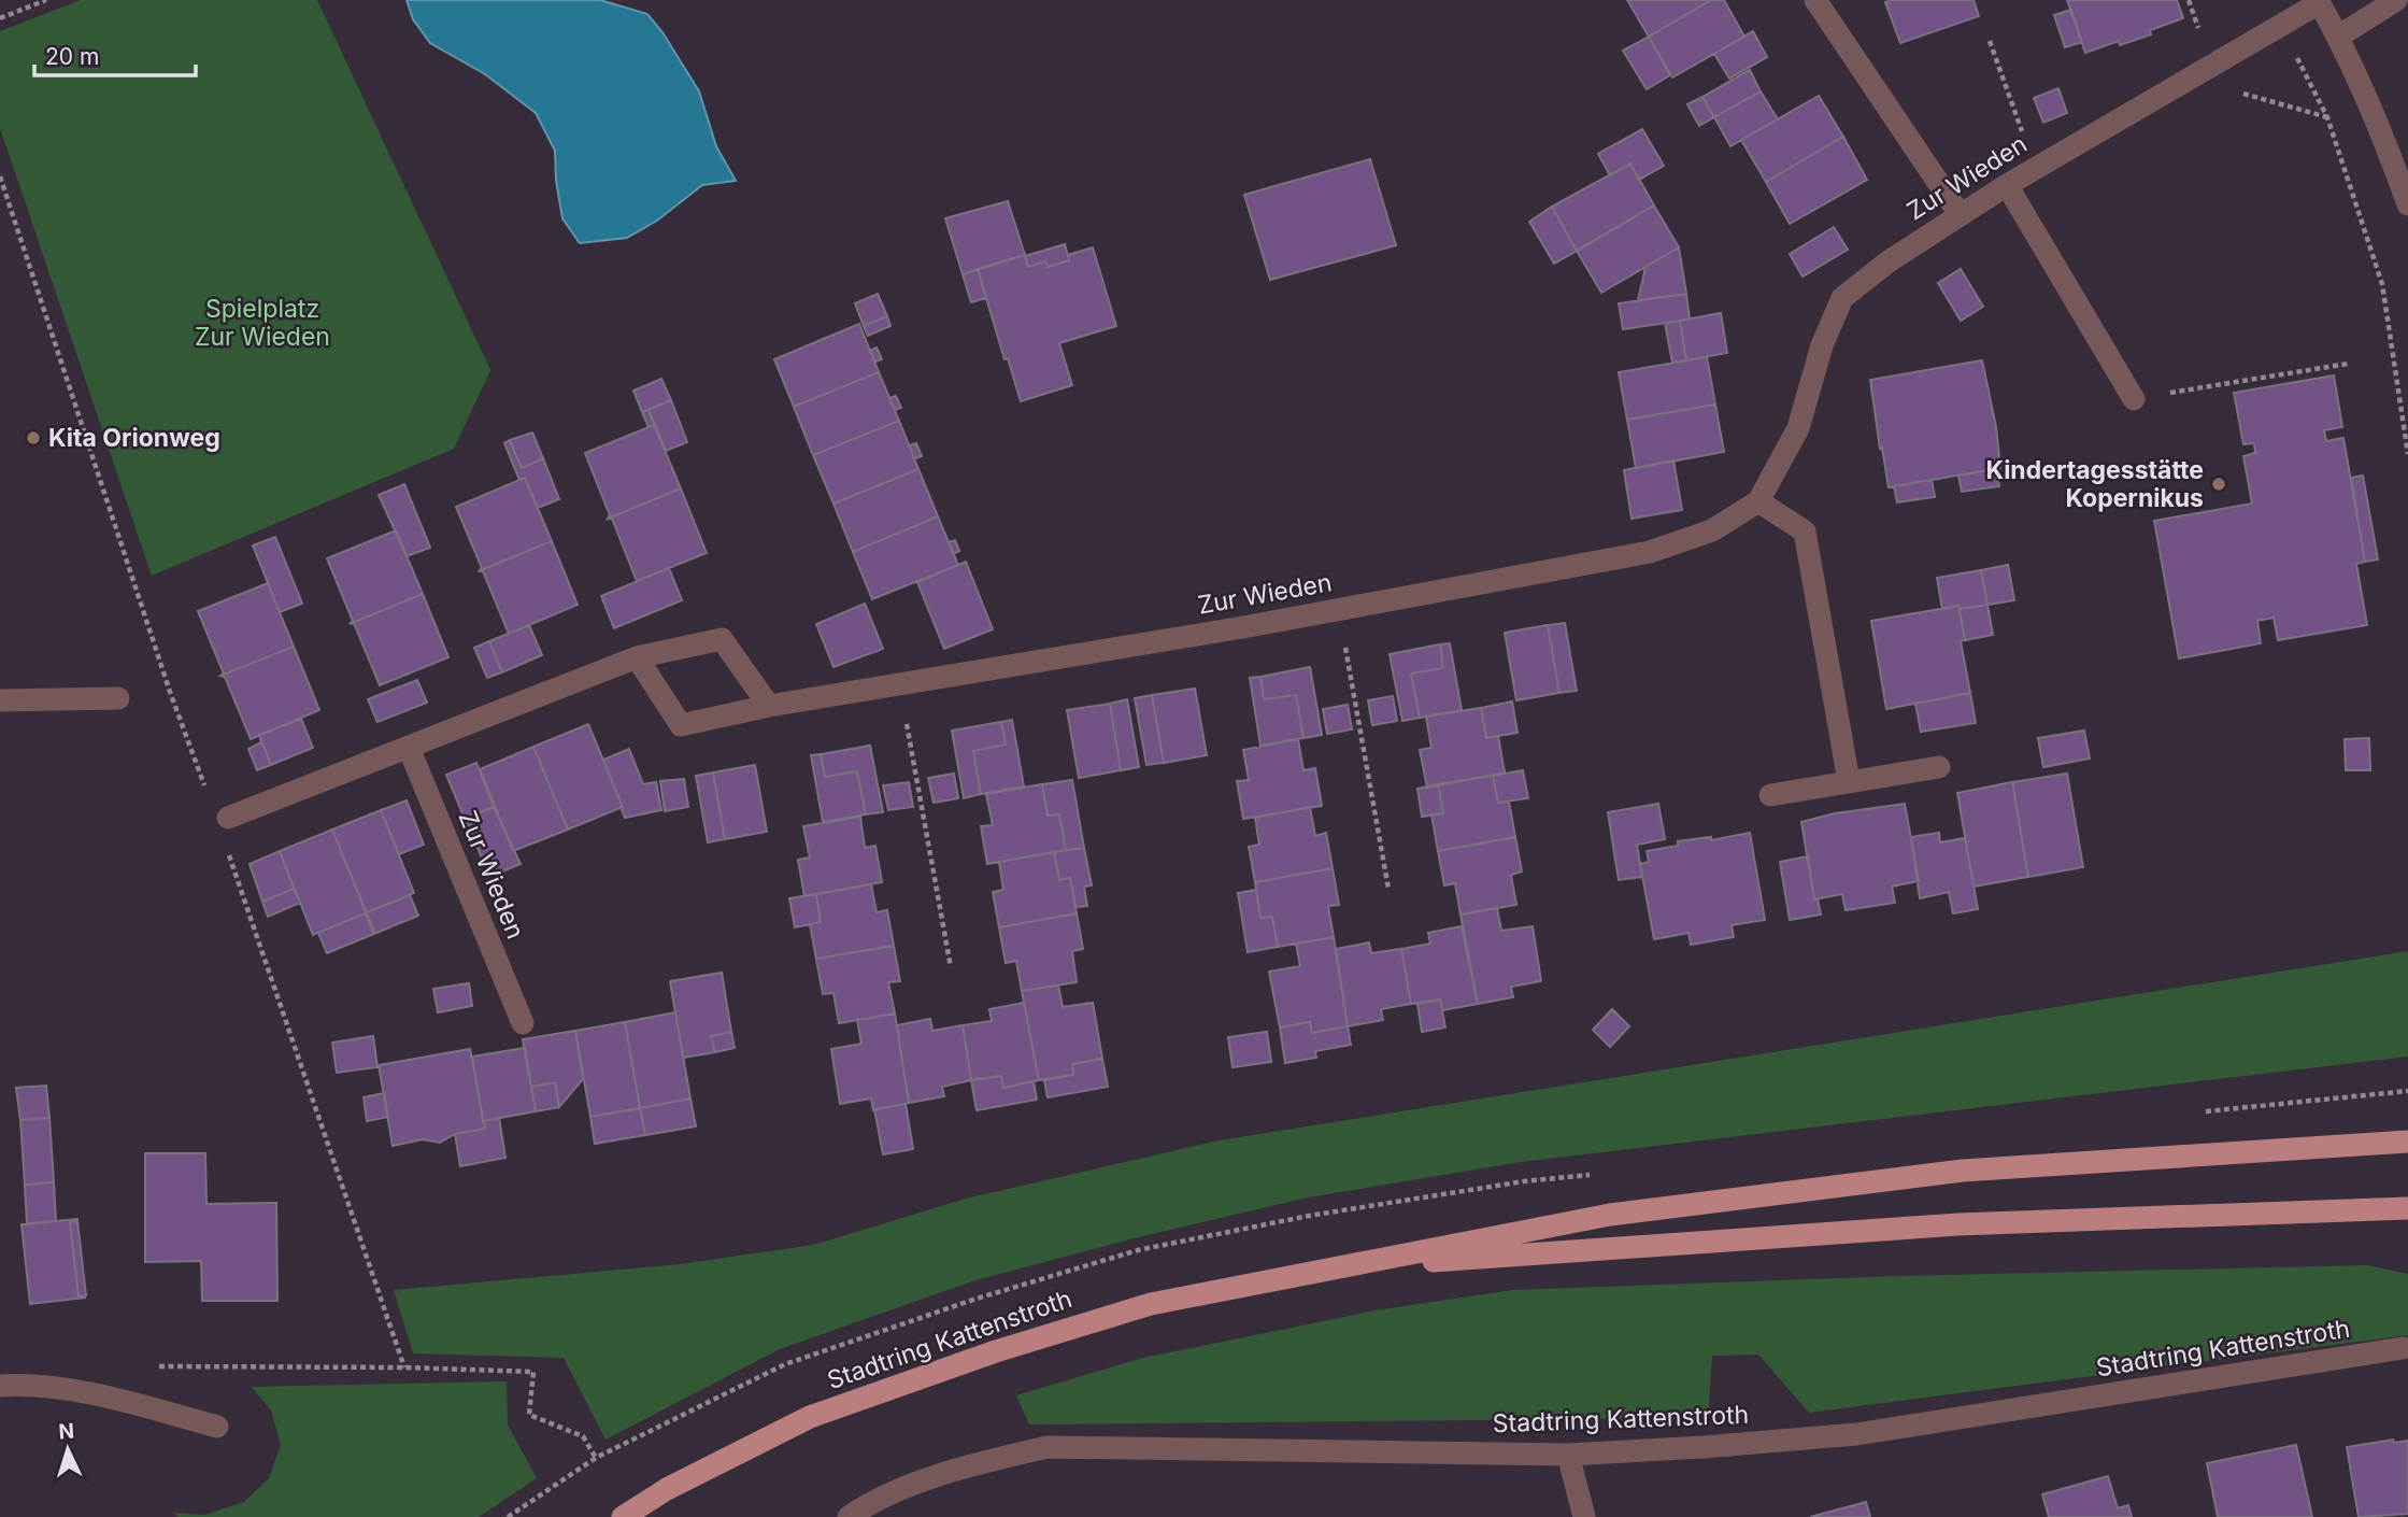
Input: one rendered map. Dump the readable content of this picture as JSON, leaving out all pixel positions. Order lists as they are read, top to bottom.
{
  "streets": {
    "main road": ["Stadtring Kattenstroth"],
    "street": ["Zur Wieden"]
  },
  "parks": ["Spielplatz Zur Wieden"],
  "places": ["Kita Orionweg", "Kindertagesstätte Kopernikus"],
  "scale_bar": "20 m",
  "north": "top"
}
